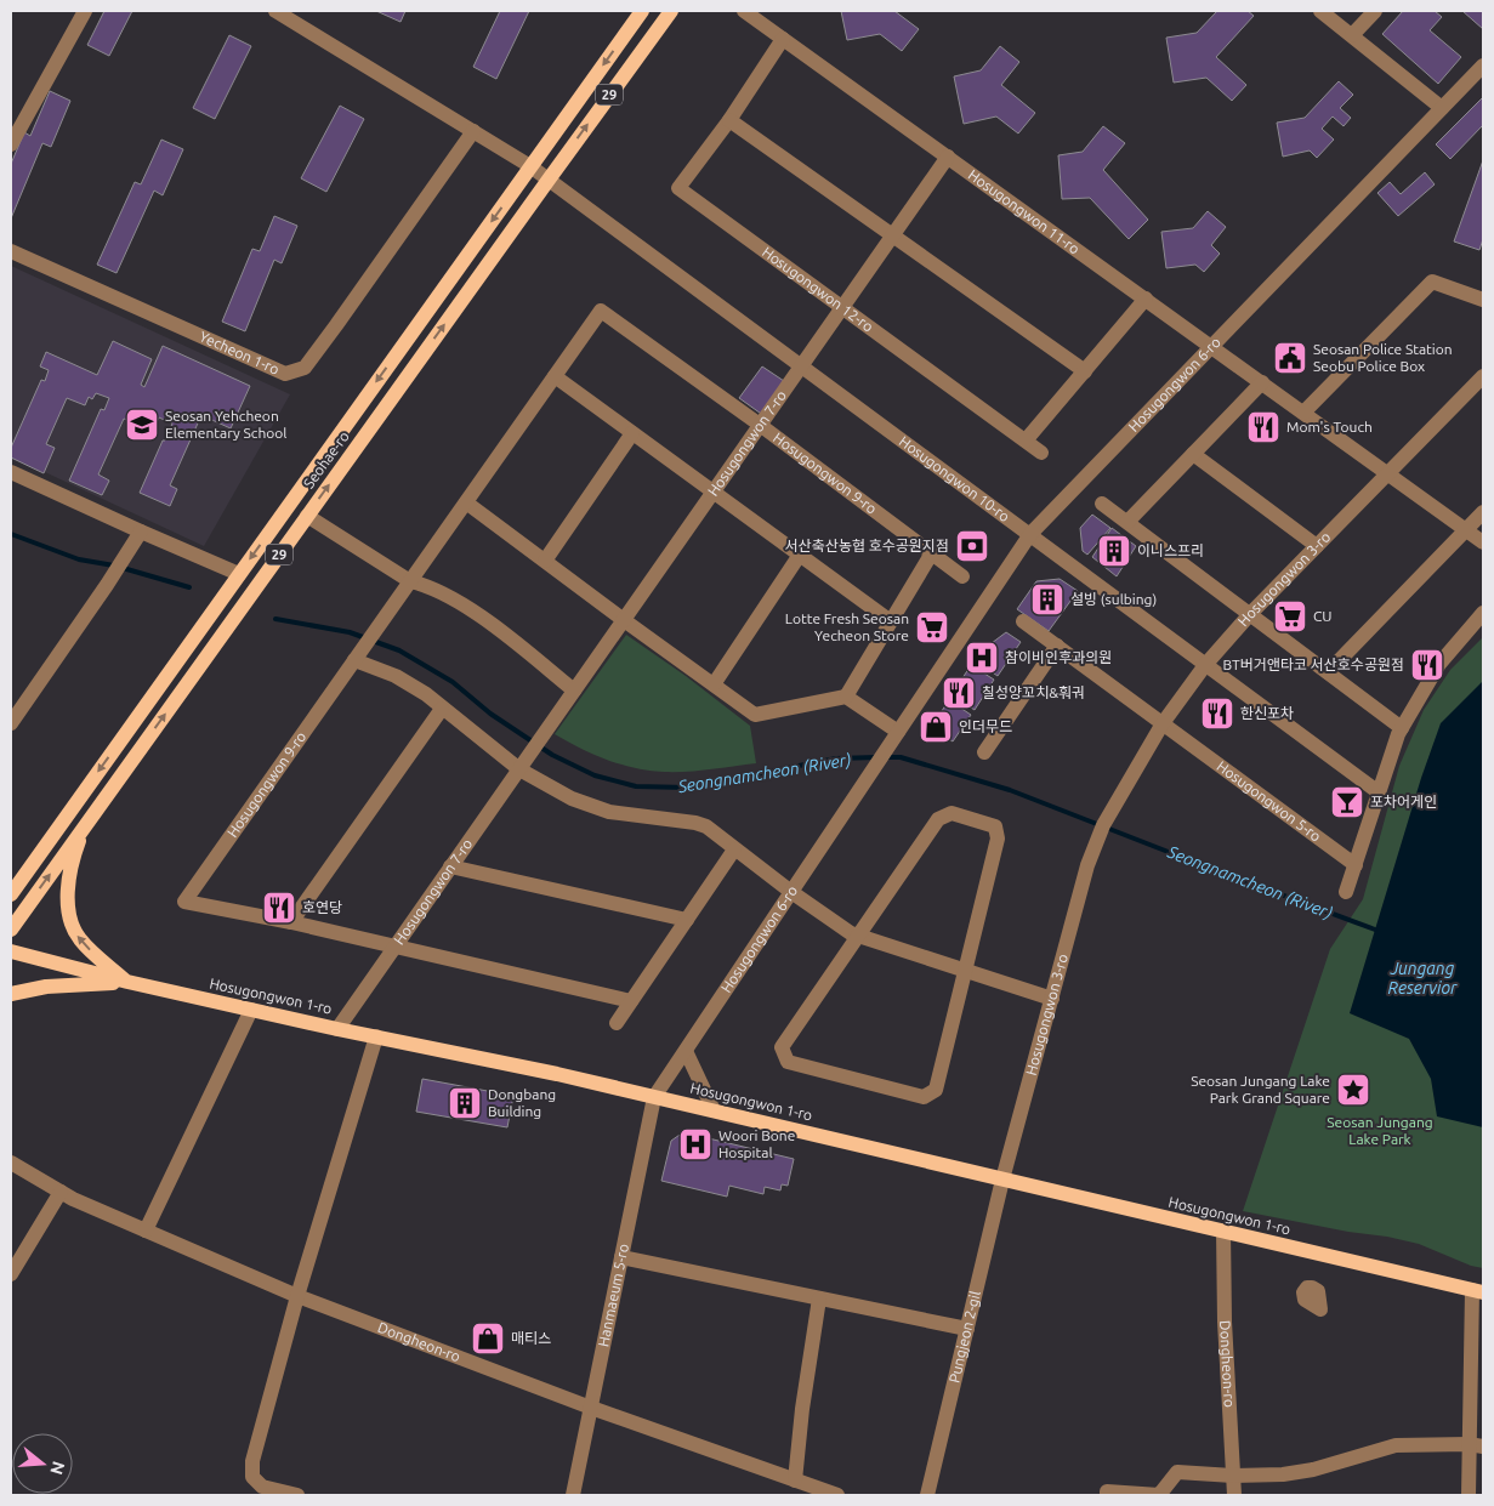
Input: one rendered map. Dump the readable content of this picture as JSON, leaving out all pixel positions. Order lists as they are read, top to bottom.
{
  "streets": {
    "main road": ["29", "Seohae-ro", "Hosugongwon 1-ro"],
    "street": [
      "Hosugongwon 11-ro",
      "Hosugongwon 12-ro",
      "Yecheon 1-ro",
      "Hosugongwon 6-ro",
      "Hosugongwon 7-ro",
      "Hosugongwon 9-ro",
      "Hosugongwon 10-ro",
      "Hosugongwon 3-ro",
      "Hosugongwon 5-ro",
      "Hanmaeum 5-ro",
      "Pungjeon 2-gil",
      "Dongheon-ro"
    ]
  },
  "crossings": [
    ["Hosugongwon 11-ro", "Hosugongwon 12-ro"],
    ["Hosugongwon 11-ro", "Hosugongwon 6-ro"],
    ["Hosugongwon 11-ro", "Hosugongwon 7-ro"],
    ["Hosugongwon 11-ro", "Hosugongwon 3-ro"],
    ["Hosugongwon 12-ro", "Hosugongwon 7-ro"],
    ["Hosugongwon 6-ro", "Hosugongwon 10-ro"],
    ["Hosugongwon 6-ro", "Hosugongwon 1-ro"],
    ["Hosugongwon 6-ro", "Hanmaeum 5-ro"],
    ["Hosugongwon 7-ro", "Hosugongwon 9-ro"],
    ["Hosugongwon 7-ro", "Hosugongwon 10-ro"],
    ["Hosugongwon 7-ro", "Hosugongwon 1-ro"],
    ["Seohae-ro", "Hosugongwon 10-ro"],
    ["Hosugongwon 10-ro", "Hosugongwon 3-ro"],
    ["Hosugongwon 3-ro", "Hosugongwon 5-ro"],
    ["Hosugongwon 3-ro", "Hosugongwon 1-ro"],
    ["Hosugongwon 3-ro", "Pungjeon 2-gil"],
    ["Hosugongwon 1-ro", "Hanmaeum 5-ro"],
    ["Hosugongwon 1-ro", "Pungjeon 2-gil"],
    ["Hosugongwon 1-ro", "Dongheon-ro"],
    ["Hanmaeum 5-ro", "Dongheon-ro"]
  ],
  "water": ["Seongnamcheon (River)", "Jungang Reservior"],
  "parks": ["Seosan Jungang Lake Park"],
  "places": {
    "public building": ["Seosan Police Station Seobu Police Box"],
    "school or university": ["Seosan Yehcheon Elementary School"],
    "restaurant": [
      "Mom's Touch",
      "BT버거앤타코 서산호수공원점",
      "칠성양꼬치&훠궈",
      "한신포차",
      "호연당"
    ],
    "bank": ["서산축산농협 호수공원지점"],
    "building": ["이니스프리", "설빙 (sulbing)", "Dongbang Building"],
    "supermarket": ["CU", "Lotte Fresh Seosan Yecheon Store"],
    "hospital": ["참이비인후과의원", "Woori Bone Hospital"],
    "shop": ["인더무드", "매티스"],
    "bar": ["포차어게인"],
    "place": ["Seosan Jungang Lake Park Grand Square"]
  },
  "north": "right"
}
